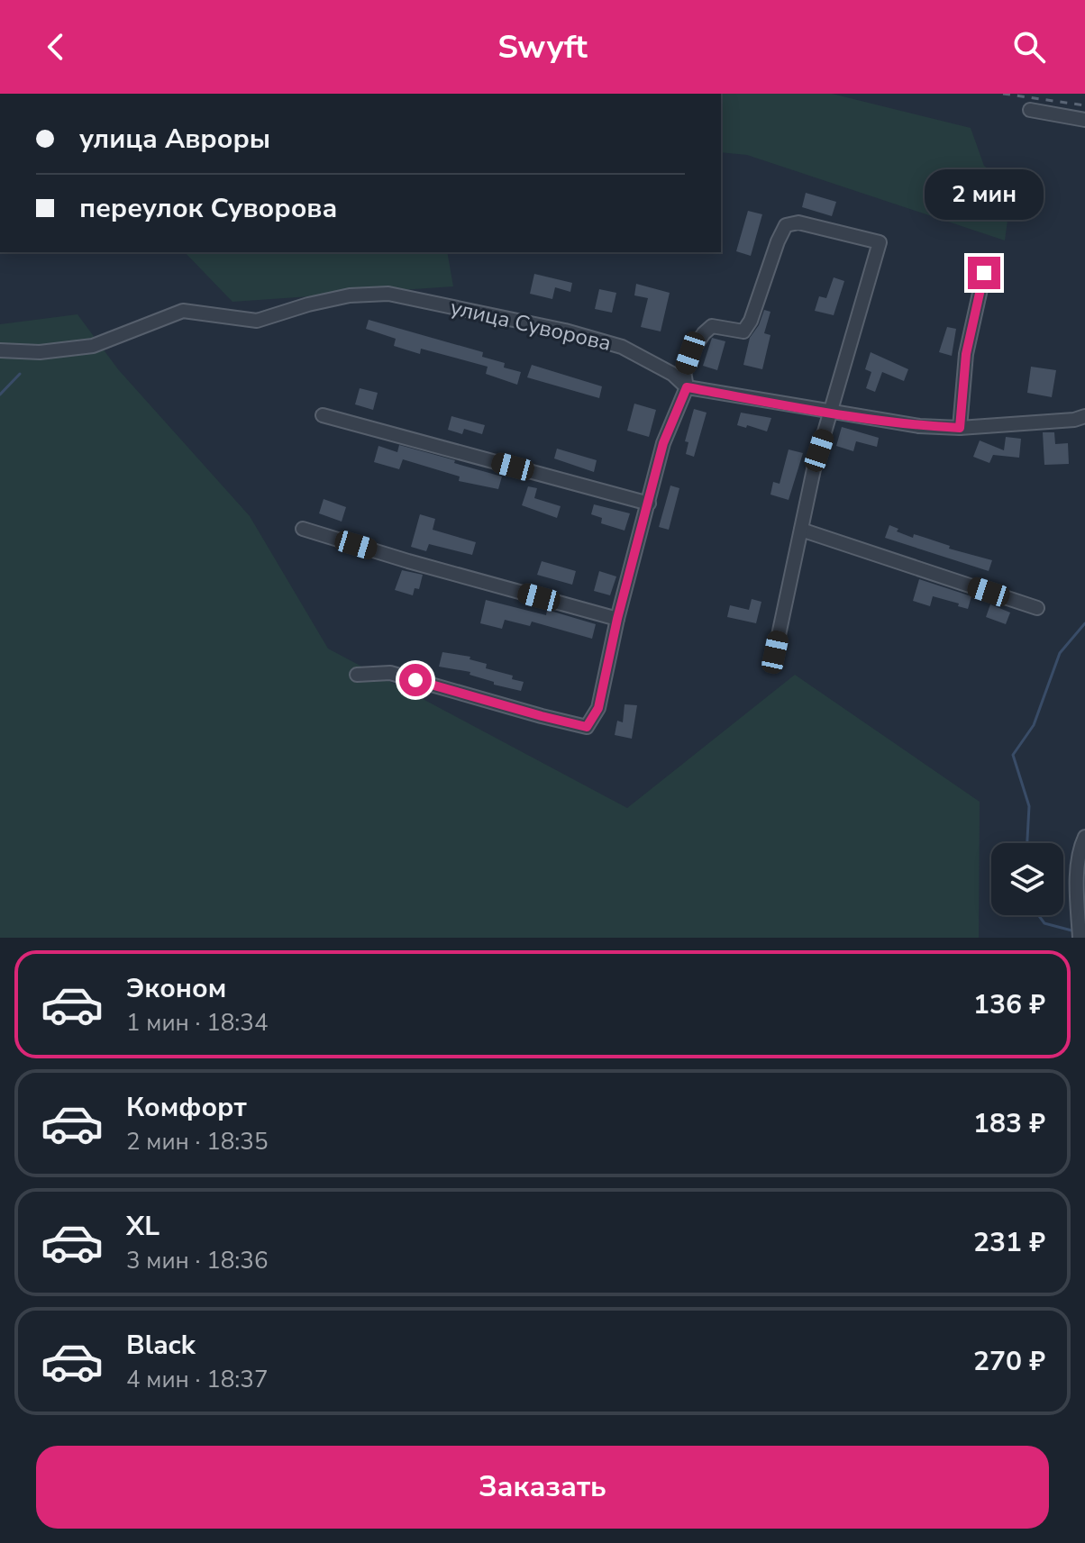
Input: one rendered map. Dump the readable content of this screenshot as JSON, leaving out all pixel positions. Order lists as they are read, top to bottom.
{
  "streets": {
    "street": ["улица Суворова"]
  },
  "page": {
    "header": "Swyft",
    "banner": ["улица Авроры", "переулок Суворова"],
    "bubble": "2 мин",
    "list": [
      {
        "name": "Эконом",
        "note": "1 мин · 18:34",
        "value": "136 ₽"
      },
      {
        "name": "Комфорт",
        "note": "2 мин · 18:35",
        "value": "183 ₽"
      },
      {
        "name": "XL",
        "note": "3 мин · 18:36",
        "value": "231 ₽"
      },
      {
        "name": "Black",
        "note": "4 мин · 18:37",
        "value": "270 ₽"
      }
    ],
    "buttons": "Заказать"
  }
}
